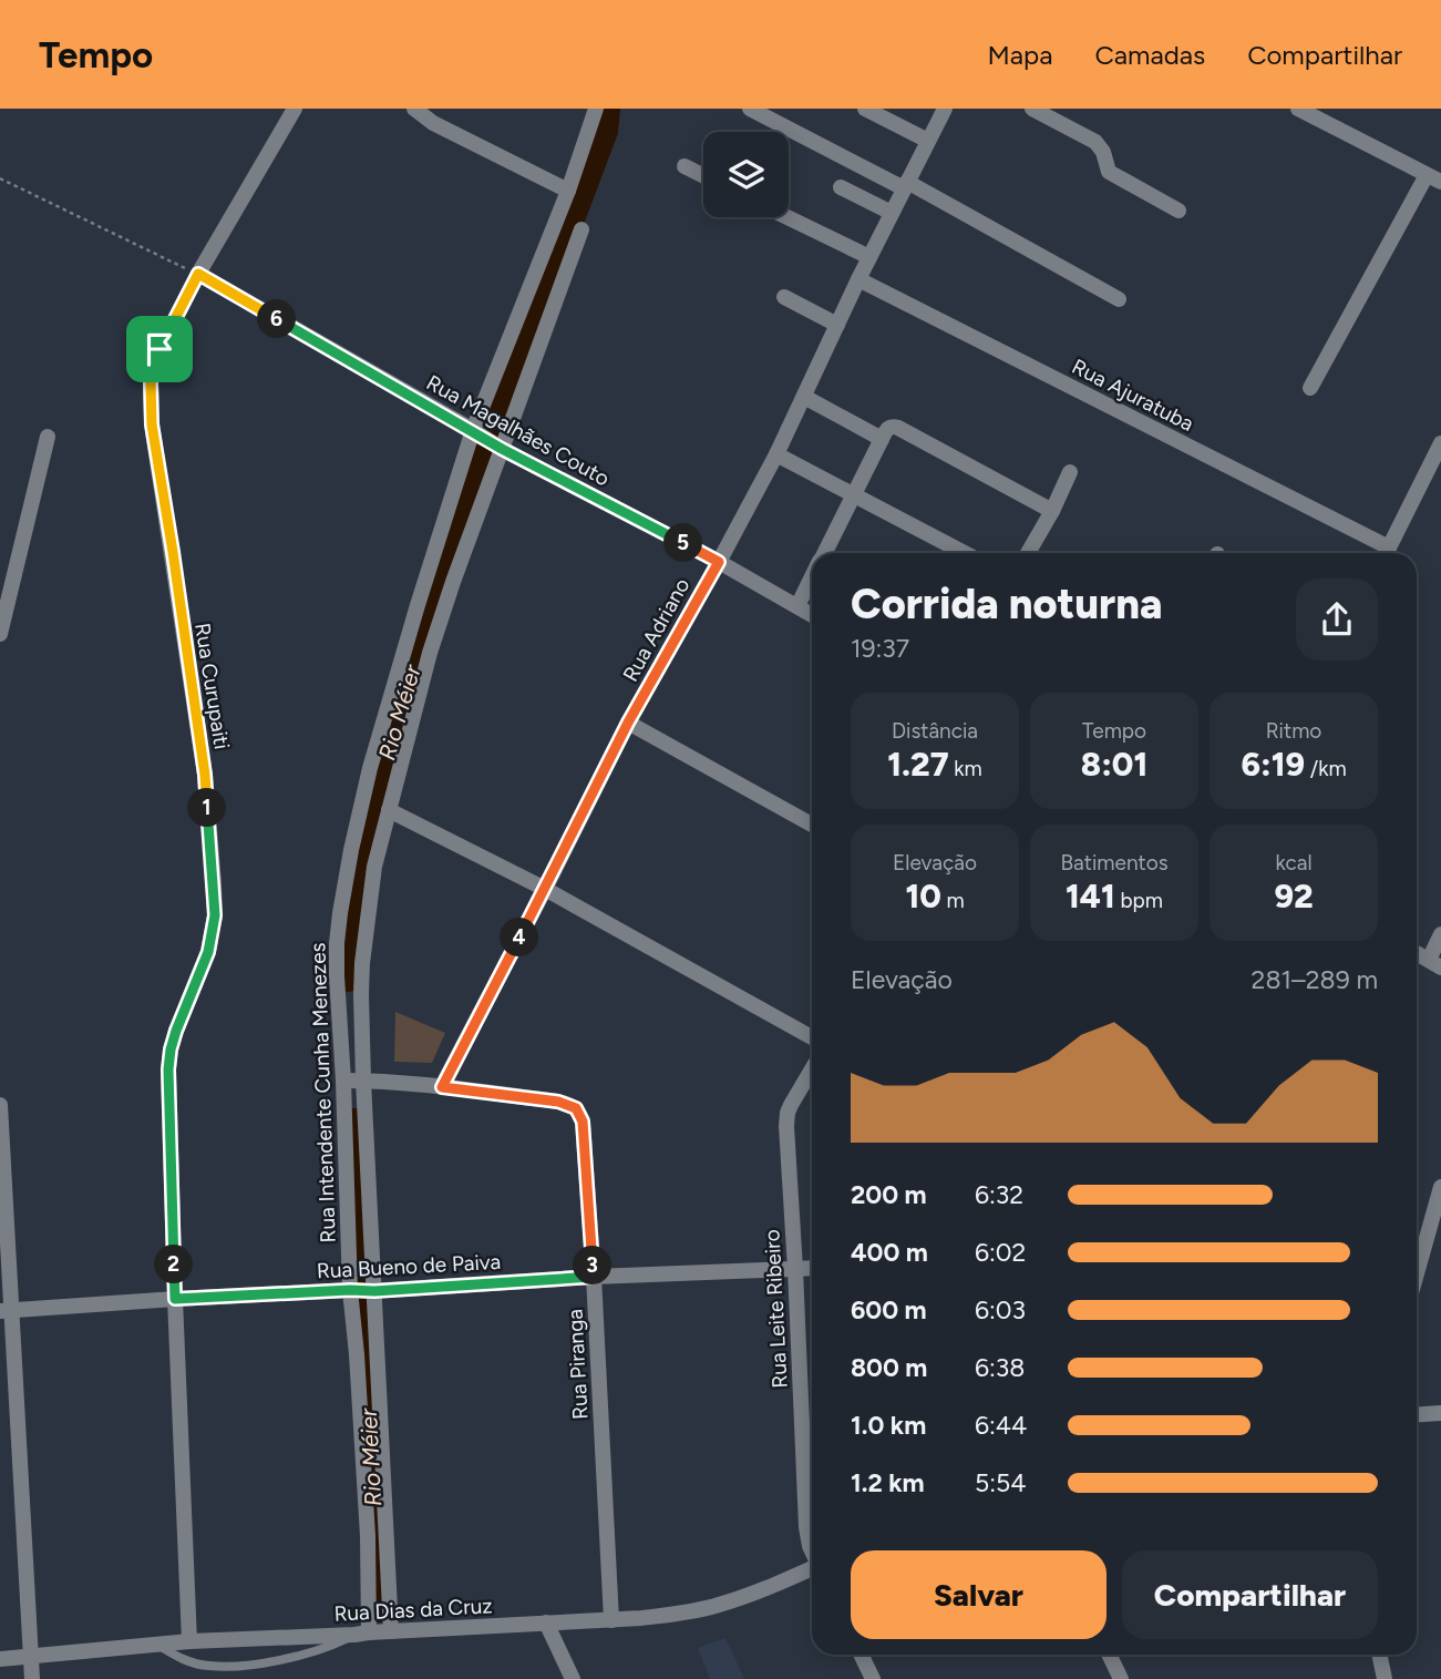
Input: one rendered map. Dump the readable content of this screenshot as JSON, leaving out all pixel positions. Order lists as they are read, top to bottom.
{
  "streets": {
    "street": [
      "Rua Ajuratuba",
      "Rua Magalhães Couto",
      "Rua Adriano",
      "Rua Curupaiti",
      "Rua Intendente Cunha Menezes",
      "Rua Bueno de Paiva",
      "Rua Leite Ribeiro",
      "Rua Piranga",
      "Rua Dias da Cruz"
    ]
  },
  "crossings": [
    ["Rua Ajuratuba", "Rua Adriano"],
    ["Rua Magalhães Couto", "Rua Adriano"],
    ["Rua Magalhães Couto", "Rua Curupaiti"],
    ["Rua Magalhães Couto", "Rua Intendente Cunha Menezes"],
    ["Rua Adriano", "Rua Piranga"],
    ["Rua Curupaiti", "Rua Bueno de Paiva"],
    ["Rua Curupaiti", "Rua Dias da Cruz"],
    ["Rua Intendente Cunha Menezes", "Rua Bueno de Paiva"],
    ["Rua Intendente Cunha Menezes", "Rua Dias da Cruz"],
    ["Rua Bueno de Paiva", "Rua Leite Ribeiro"],
    ["Rua Bueno de Paiva", "Rua Piranga"],
    ["Rua Piranga", "Rua Dias da Cruz"]
  ],
  "water": ["Rio Méier"],
  "page": {
    "header": "Tempo",
    "nav": ["Mapa", "Camadas", "Compartilhar"],
    "pins": [
      "6",
      "5",
      "1",
      "4",
      "2",
      "3"
    ],
    "heading": ["Corrida noturna", "19:37"],
    "stats": [
      ["Distância", "1.27 km"],
      ["Tempo", "8:01"],
      ["Ritmo", "6:19 /km"],
      ["Elevação", "10 m"],
      ["Batimentos", "141 bpm"],
      ["kcal", "92"]
    ],
    "chart": ["Elevação", "281–289 m"],
    "list": [
      {
        "name": "200 m",
        "note": "6:32"
      },
      {
        "name": "400 m",
        "note": "6:02"
      },
      {
        "name": "600 m",
        "note": "6:03"
      },
      {
        "name": "800 m",
        "note": "6:38"
      },
      {
        "name": "1.0 km",
        "note": "6:44"
      },
      {
        "name": "1.2 km",
        "note": "5:54"
      }
    ],
    "buttons": ["Salvar", "Compartilhar"]
  }
}
